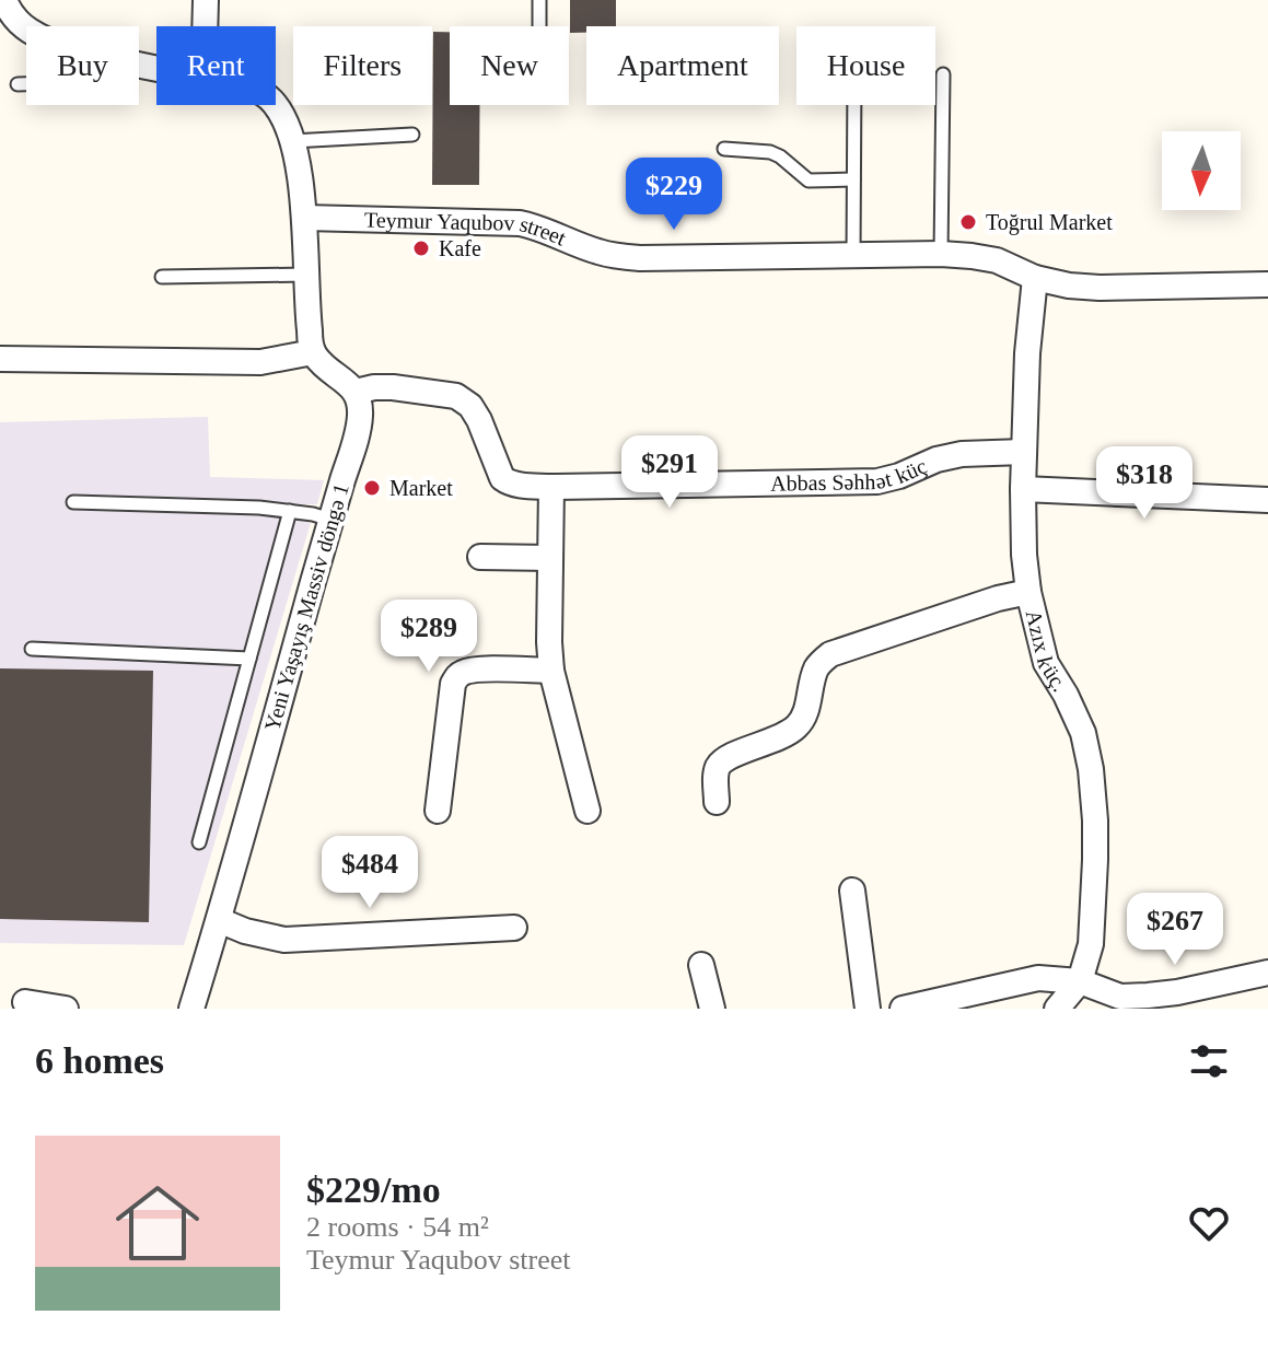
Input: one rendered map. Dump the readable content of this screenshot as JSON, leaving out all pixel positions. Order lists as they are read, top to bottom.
{
  "streets": {
    "street": [
      "Teymur Yaqubov street",
      "Abbas Səhhət küç",
      "Yeni Yaşayış Massiv döngə 1",
      "Azıx küç."
    ]
  },
  "crossings": [
    ["Teymur Yaqubov street", "Azıx küç."],
    ["Abbas Səhhət küç", "Yeni Yaşayış Massiv döngə 1"],
    ["Abbas Səhhət küç", "Azıx küç."]
  ],
  "places": ["Toğrul Market", "Kafe", "Market"],
  "north": "bottom",
  "page": {
    "chip": [
      "Buy",
      "Rent",
      "Filters",
      "New",
      "Apartment",
      "House"
    ],
    "price": [
      "$229",
      "$291",
      "$318",
      "$289",
      "$484",
      "$267"
    ],
    "heading": "6 homes",
    "list": [
      {
        "name": "$229/mo",
        "note": "2 rooms · 54 m² · Teymur Yaqubov street"
      }
    ]
  }
}
